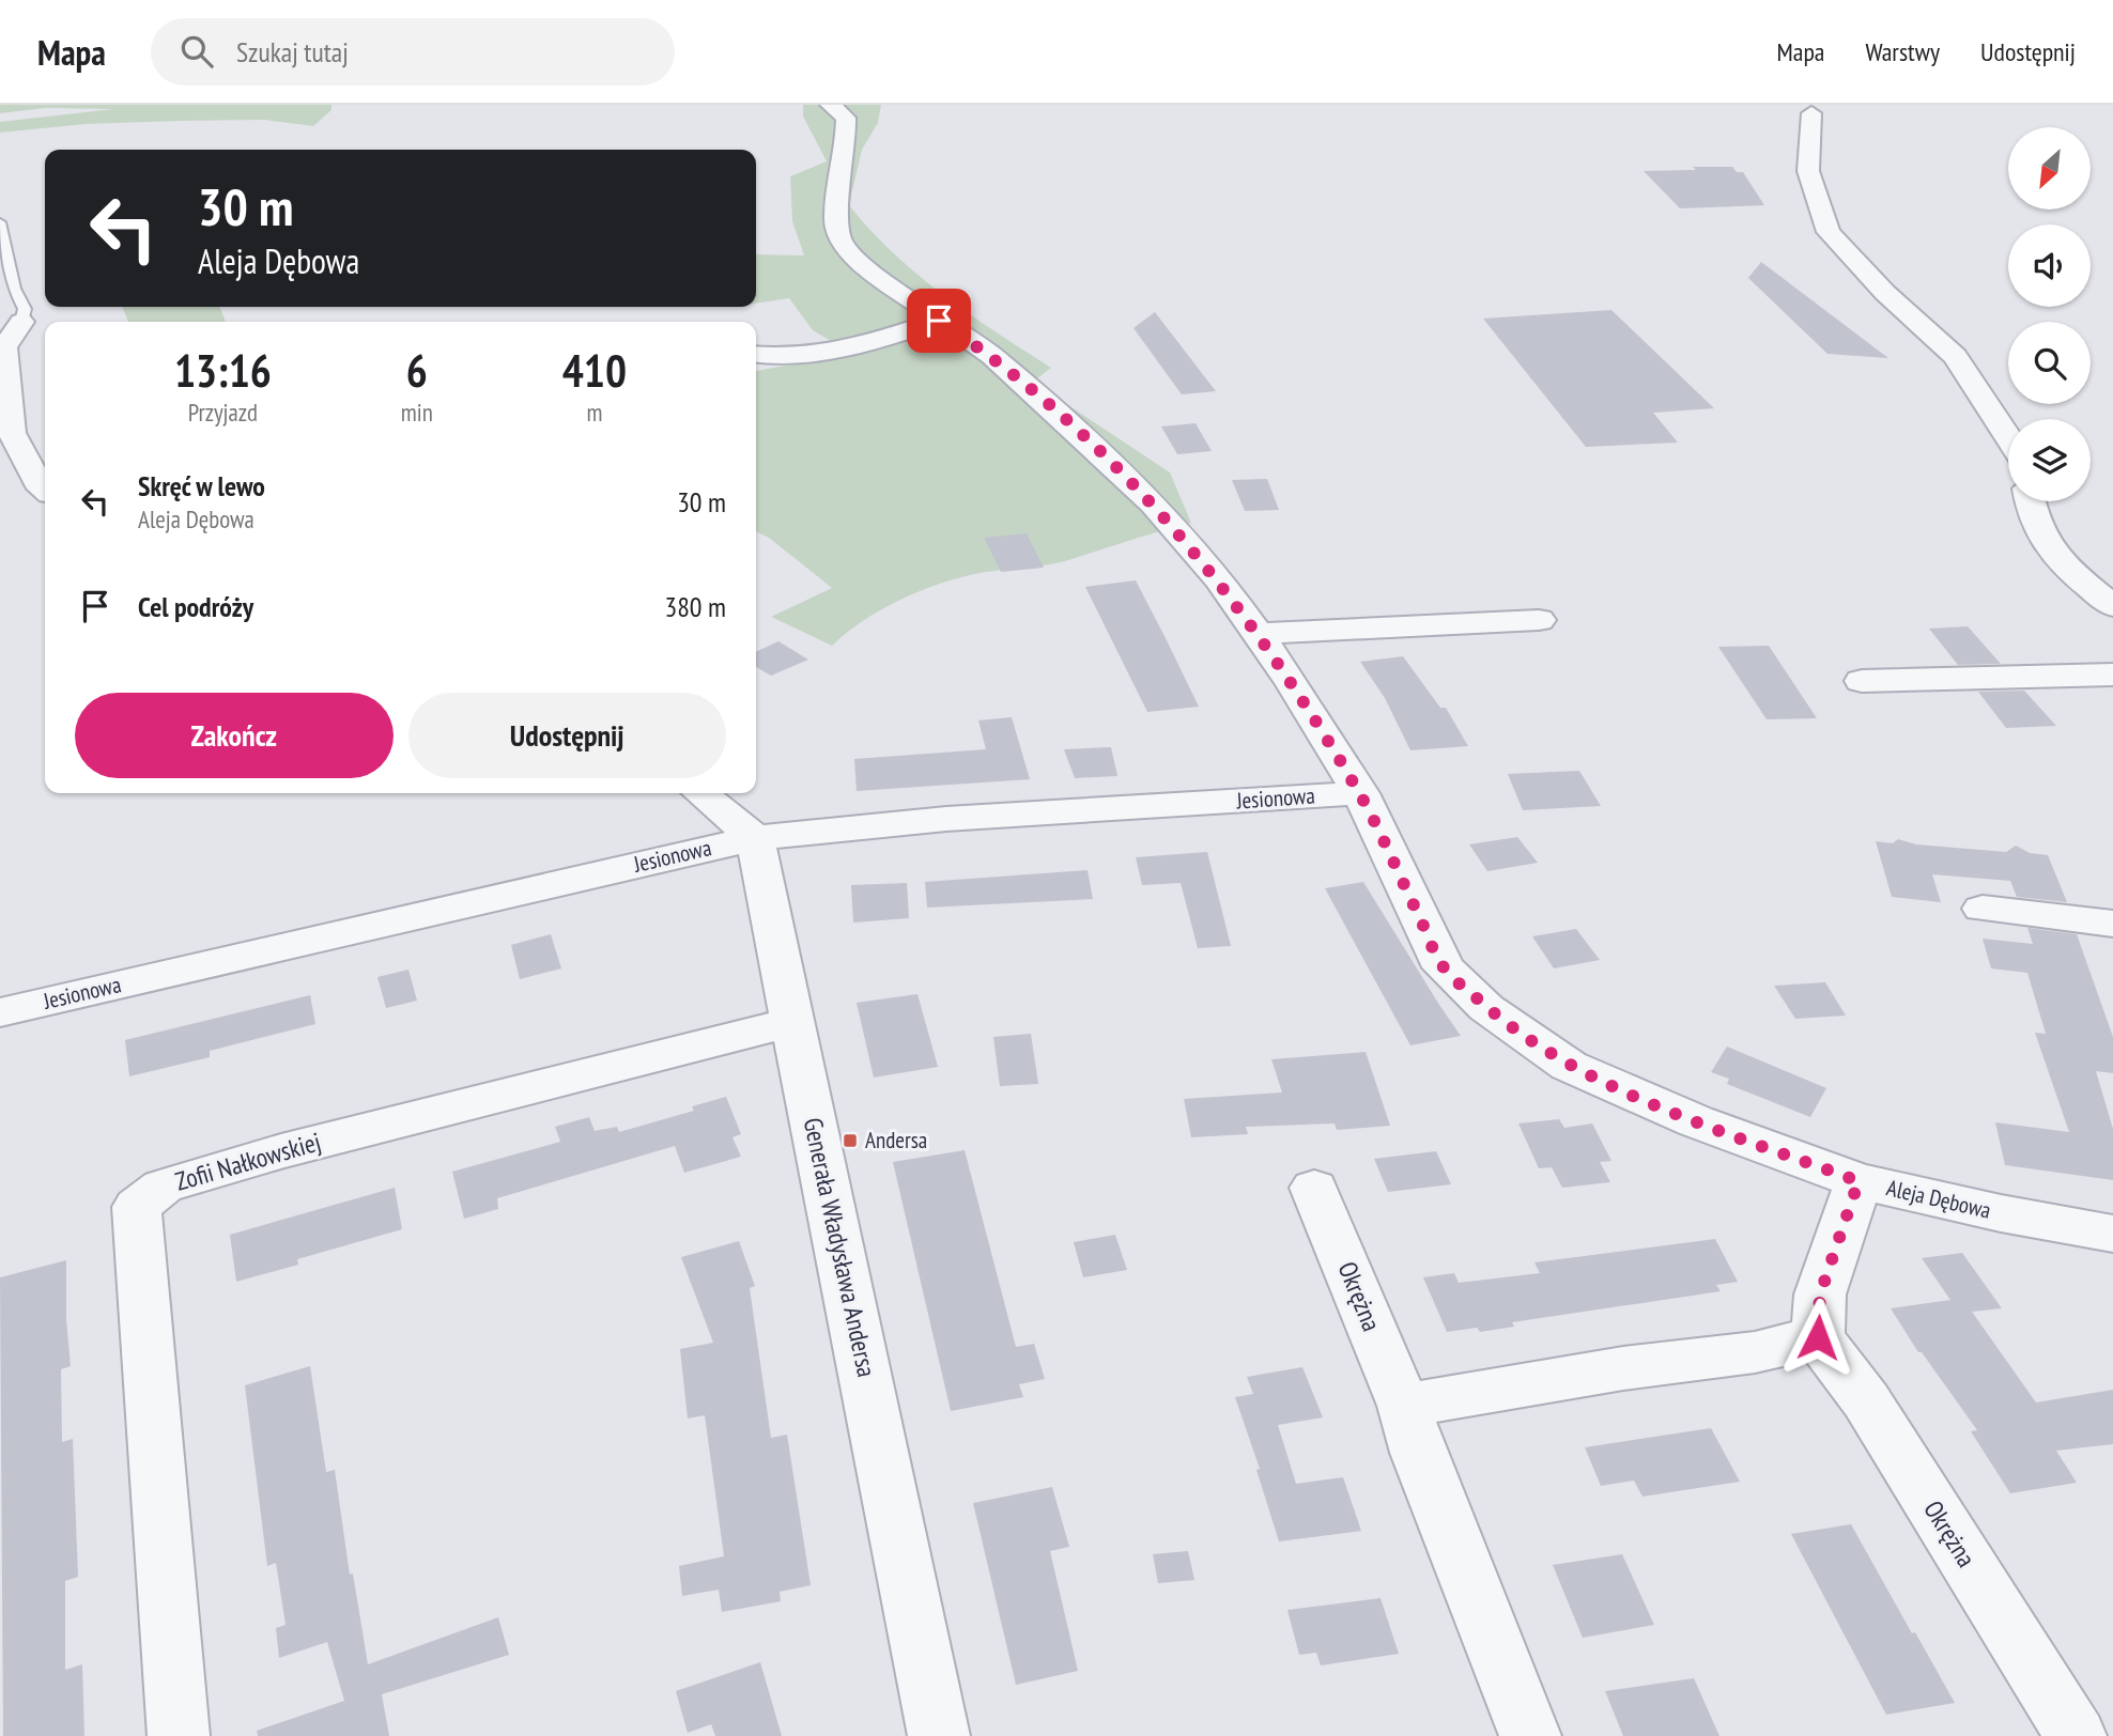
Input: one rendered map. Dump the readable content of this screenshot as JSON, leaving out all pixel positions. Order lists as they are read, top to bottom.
{
  "streets": {
    "street": [
      "Jesionowa",
      "Zofii Nałkowskiej",
      "Aleja Dębowa",
      "Generała Władysława Andersa",
      "Okrężna"
    ]
  },
  "crossings": [
    ["Jesionowa", "Aleja Dębowa"],
    ["Jesionowa", "Generała Władysława Andersa"],
    ["Zofii Nałkowskiej", "Generała Władysława Andersa"]
  ],
  "places": {
    "transit": ["Andersa"]
  },
  "north": "bottom left",
  "page": {
    "header": "Mapa",
    "search": "Szukaj tutaj",
    "nav": ["Mapa", "Warstwy", "Udostępnij"],
    "turn": ["30 m", "Aleja Dębowa"],
    "eta": [
      "13:16",
      "Przyjazd",
      "6",
      "min",
      "410",
      "m"
    ],
    "list": [
      {
        "name": "Skręć w lewo",
        "note": "Aleja Dębowa",
        "value": "30 m"
      },
      {
        "name": "Cel podróży",
        "value": "380 m"
      }
    ],
    "buttons": ["Zakończ", "Udostępnij"]
  }
}
